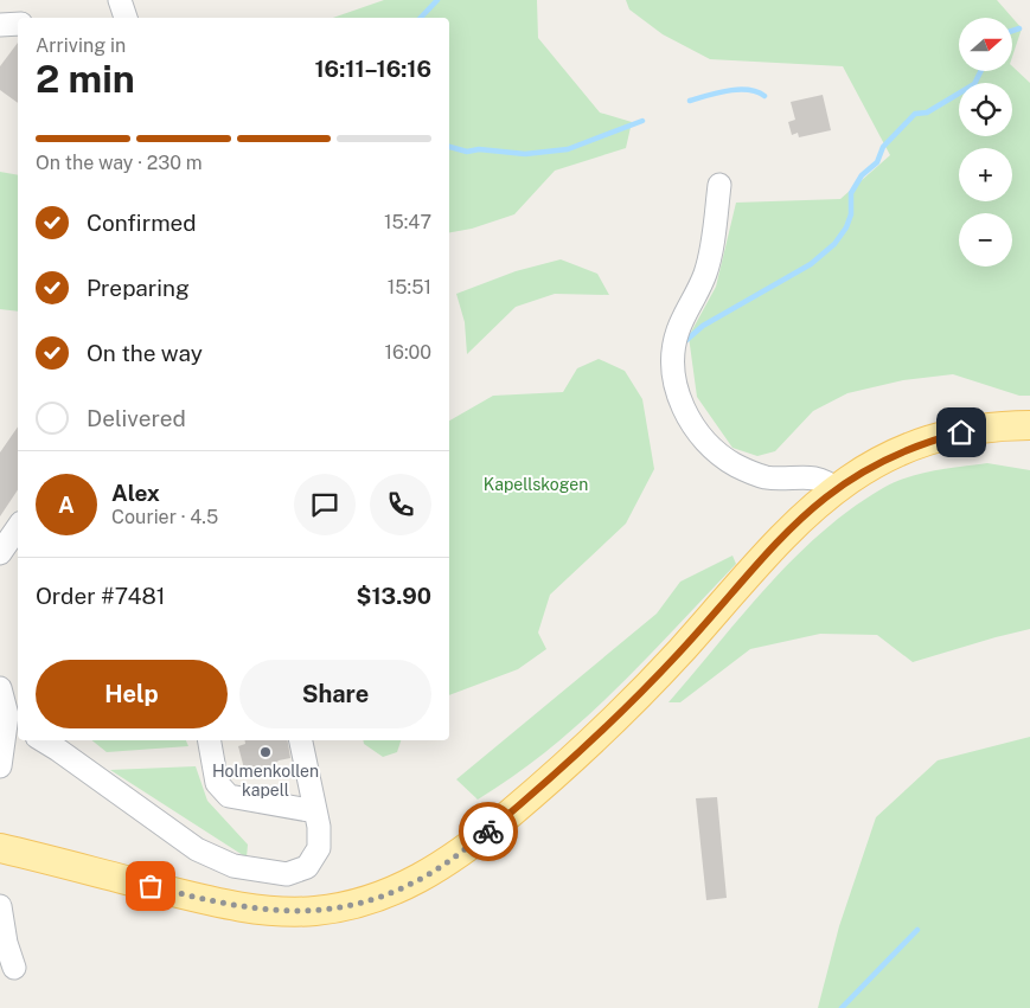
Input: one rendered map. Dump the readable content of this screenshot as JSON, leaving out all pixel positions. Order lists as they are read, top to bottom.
{
  "parks": ["Kapellskogen"],
  "places": ["Holmenkollen kapell"],
  "north": "right",
  "page": {
    "map_buttons": ["+", "−"],
    "heading": ["2 min", "Arriving in", "16:11–16:16"],
    "panel": [
      "Alex",
      "Courier · 4.5",
      "Order #7481",
      "$13.90"
    ],
    "bar": "On the way · 230 m",
    "list": [
      ["Confirmed", "15:47"],
      ["Preparing", "15:51"],
      ["On the way", "16:00"],
      "Delivered"
    ],
    "round": "A",
    "buttons": ["Help", "Share"]
  }
}
